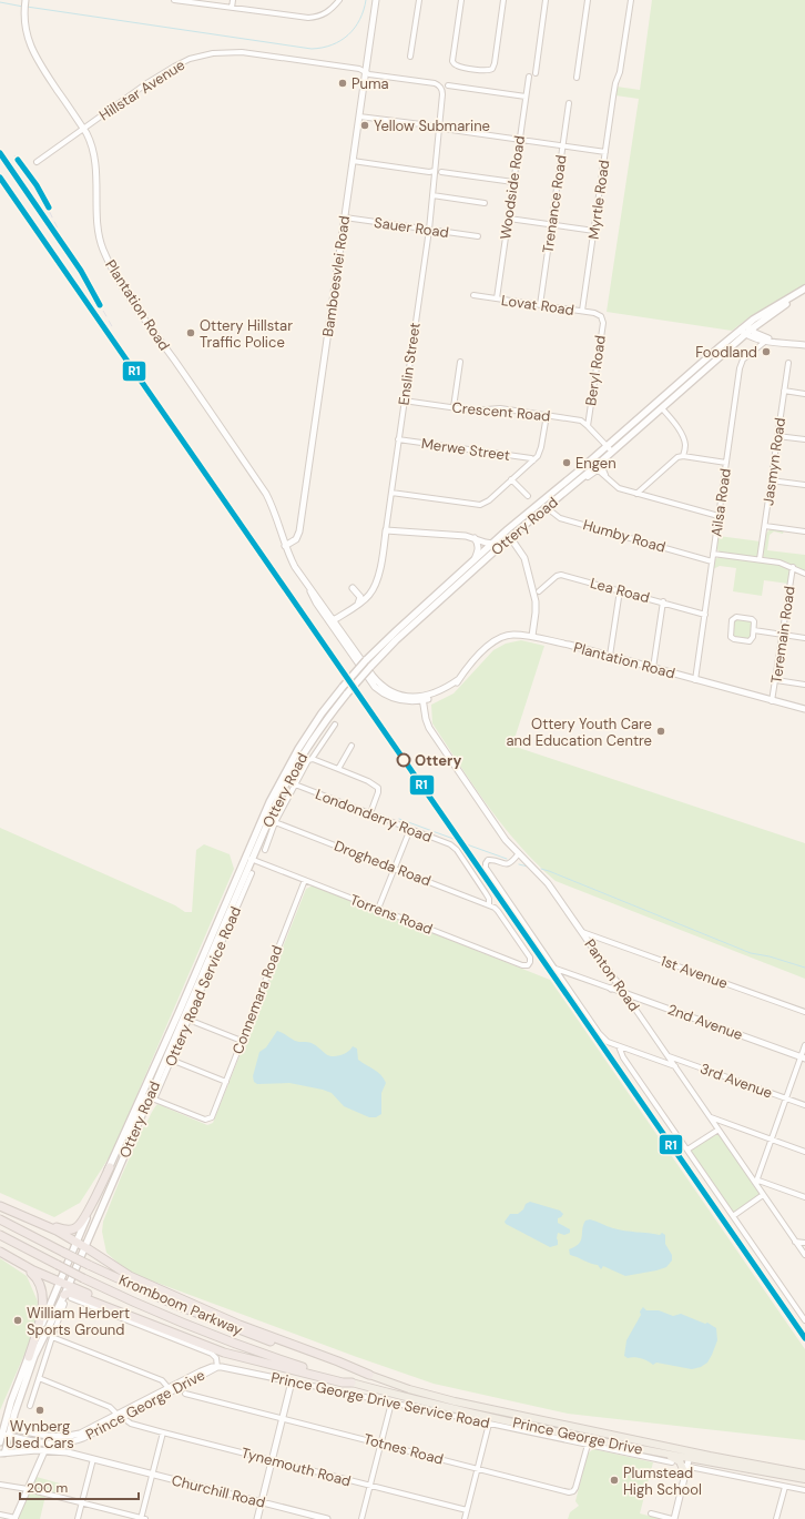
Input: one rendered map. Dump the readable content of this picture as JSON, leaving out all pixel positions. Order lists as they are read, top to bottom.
{
  "streets": {
    "highway": ["Kromboom Parkway"],
    "main road": ["Ottery Road", "Prince George Drive"],
    "street": [
      "Hillstar Avenue",
      "Woodside Road",
      "Myrtle Road",
      "Trenance Road",
      "Sauer Road",
      "Bamboesvlei Road",
      "Plantation Road",
      "Lovat Road",
      "Enslin Street",
      "Beryl Road",
      "Crescent Road",
      "Merwe Street",
      "Jasmyn Road",
      "Ailsa Road",
      "Humby Road",
      "Lea Road",
      "Teremain Road",
      "Londonderry Road",
      "Drogheda Road",
      "Torrens Road",
      "1st Avenue",
      "Panton Road",
      "Ottery Road Service Road",
      "Connemara Road",
      "2nd Avenue",
      "3rd Avenue",
      "Prince George Drive Service Road",
      "Totnes Road",
      "Tynemouth Road",
      "Churchill Road"
    ]
  },
  "crossings": [
    ["Hillstar Avenue", "Bamboesvlei Road"],
    ["Hillstar Avenue", "Plantation Road"],
    ["Hillstar Avenue", "Enslin Street"],
    ["Woodside Road", "Lovat Road"],
    ["Myrtle Road", "Lovat Road"],
    ["Trenance Road", "Lovat Road"],
    ["Sauer Road", "Bamboesvlei Road"],
    ["Sauer Road", "Enslin Street"],
    ["Bamboesvlei Road", "Plantation Road"],
    ["Plantation Road", "Enslin Street"],
    ["Plantation Road", "Ailsa Road"],
    ["Plantation Road", "Teremain Road"],
    ["Plantation Road", "Panton Road"],
    ["Lovat Road", "Beryl Road"],
    ["Enslin Street", "Crescent Road"],
    ["Enslin Street", "Merwe Street"],
    ["Beryl Road", "Crescent Road"],
    ["Crescent Road", "Ottery Road"],
    ["Ailsa Road", "Humby Road"],
    ["Ailsa Road", "Lea Road"],
    ["Ottery Road", "Humby Road"],
    ["Ottery Road", "Torrens Road"],
    ["Ottery Road", "Ottery Road Service Road"],
    ["Ottery Road", "Connemara Road"],
    ["Ottery Road", "Prince George Drive"],
    ["Ottery Road", "Churchill Road"],
    ["Londonderry Road", "Drogheda Road"],
    ["Londonderry Road", "Torrens Road"],
    ["Drogheda Road", "Torrens Road"],
    ["Torrens Road", "Connemara Road"],
    ["1st Avenue", "Panton Road"],
    ["Panton Road", "2nd Avenue"],
    ["Panton Road", "3rd Avenue"],
    ["Ottery Road Service Road", "Connemara Road"],
    ["Kromboom Parkway", "Prince George Drive"],
    ["Prince George Drive Service Road", "Prince George Drive"],
    ["Prince George Drive Service Road", "Totnes Road"]
  ],
  "places": [
    "Puma",
    "Yellow Submarine",
    "Ottery Hillstar Traffic Police",
    "Foodland",
    "Engen",
    "Ottery Youth Care and Education Centre",
    "Ottery",
    "William Herbert Sports Ground",
    "Wynberg Used Cars",
    "Plumstead High School"
  ],
  "lines": ["transit line R1"],
  "scale_bar": "200 m"
}
